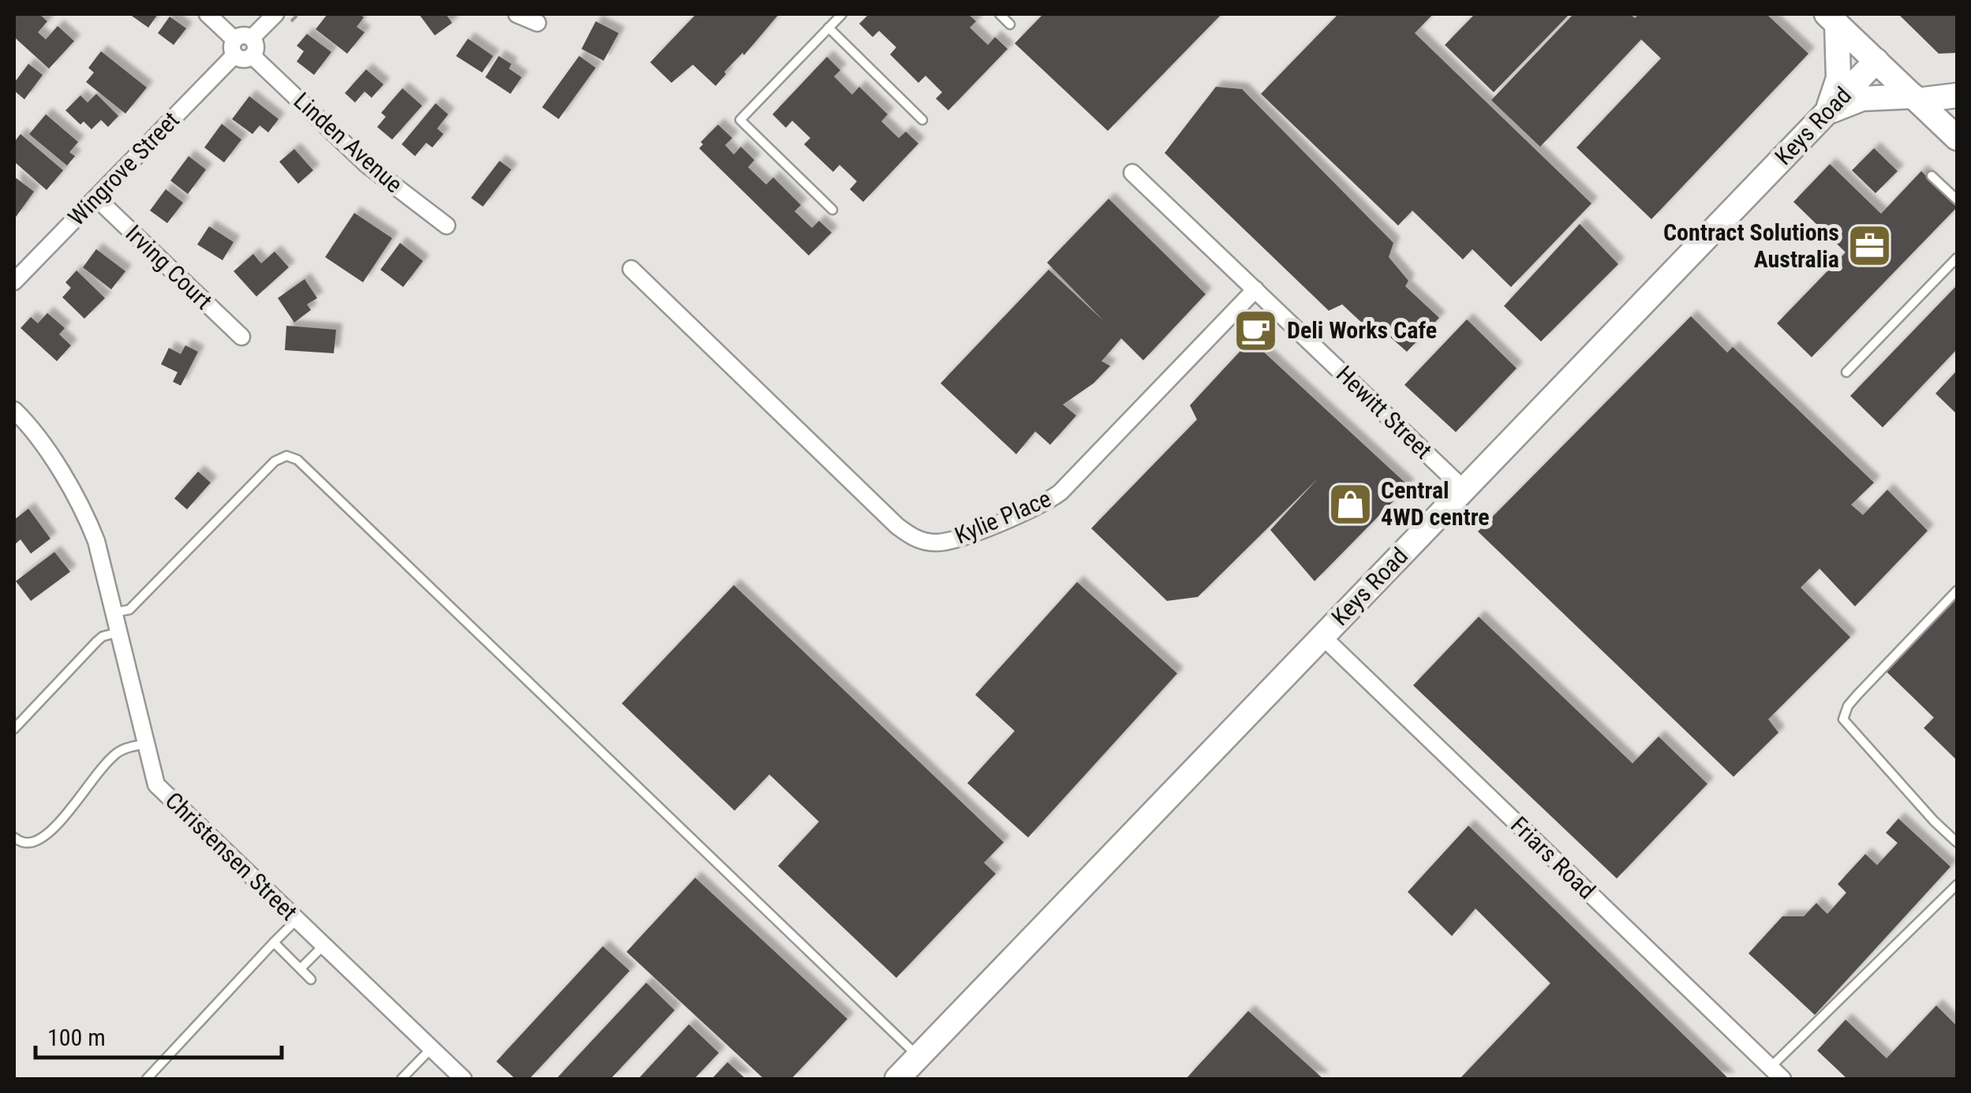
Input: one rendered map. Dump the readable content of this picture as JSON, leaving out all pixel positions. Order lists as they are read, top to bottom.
{
  "streets": {
    "street": [
      "Keys Road",
      "Linden Avenue",
      "Wingrove Street",
      "Irving Court",
      "Hewitt Street",
      "Kylie Place",
      "Christensen Street",
      "Friars Road"
    ]
  },
  "crossings": [
    ["Keys Road", "Hewitt Street"],
    ["Keys Road", "Friars Road"],
    ["Linden Avenue", "Wingrove Street"],
    ["Wingrove Street", "Irving Court"],
    ["Hewitt Street", "Kylie Place"]
  ],
  "places": {
    "office": ["Contract Solutions Australia"],
    "cafe": ["Deli Works Cafe"],
    "shop": ["Central 4WD centre"]
  },
  "scale_bar": "100 m"
}
